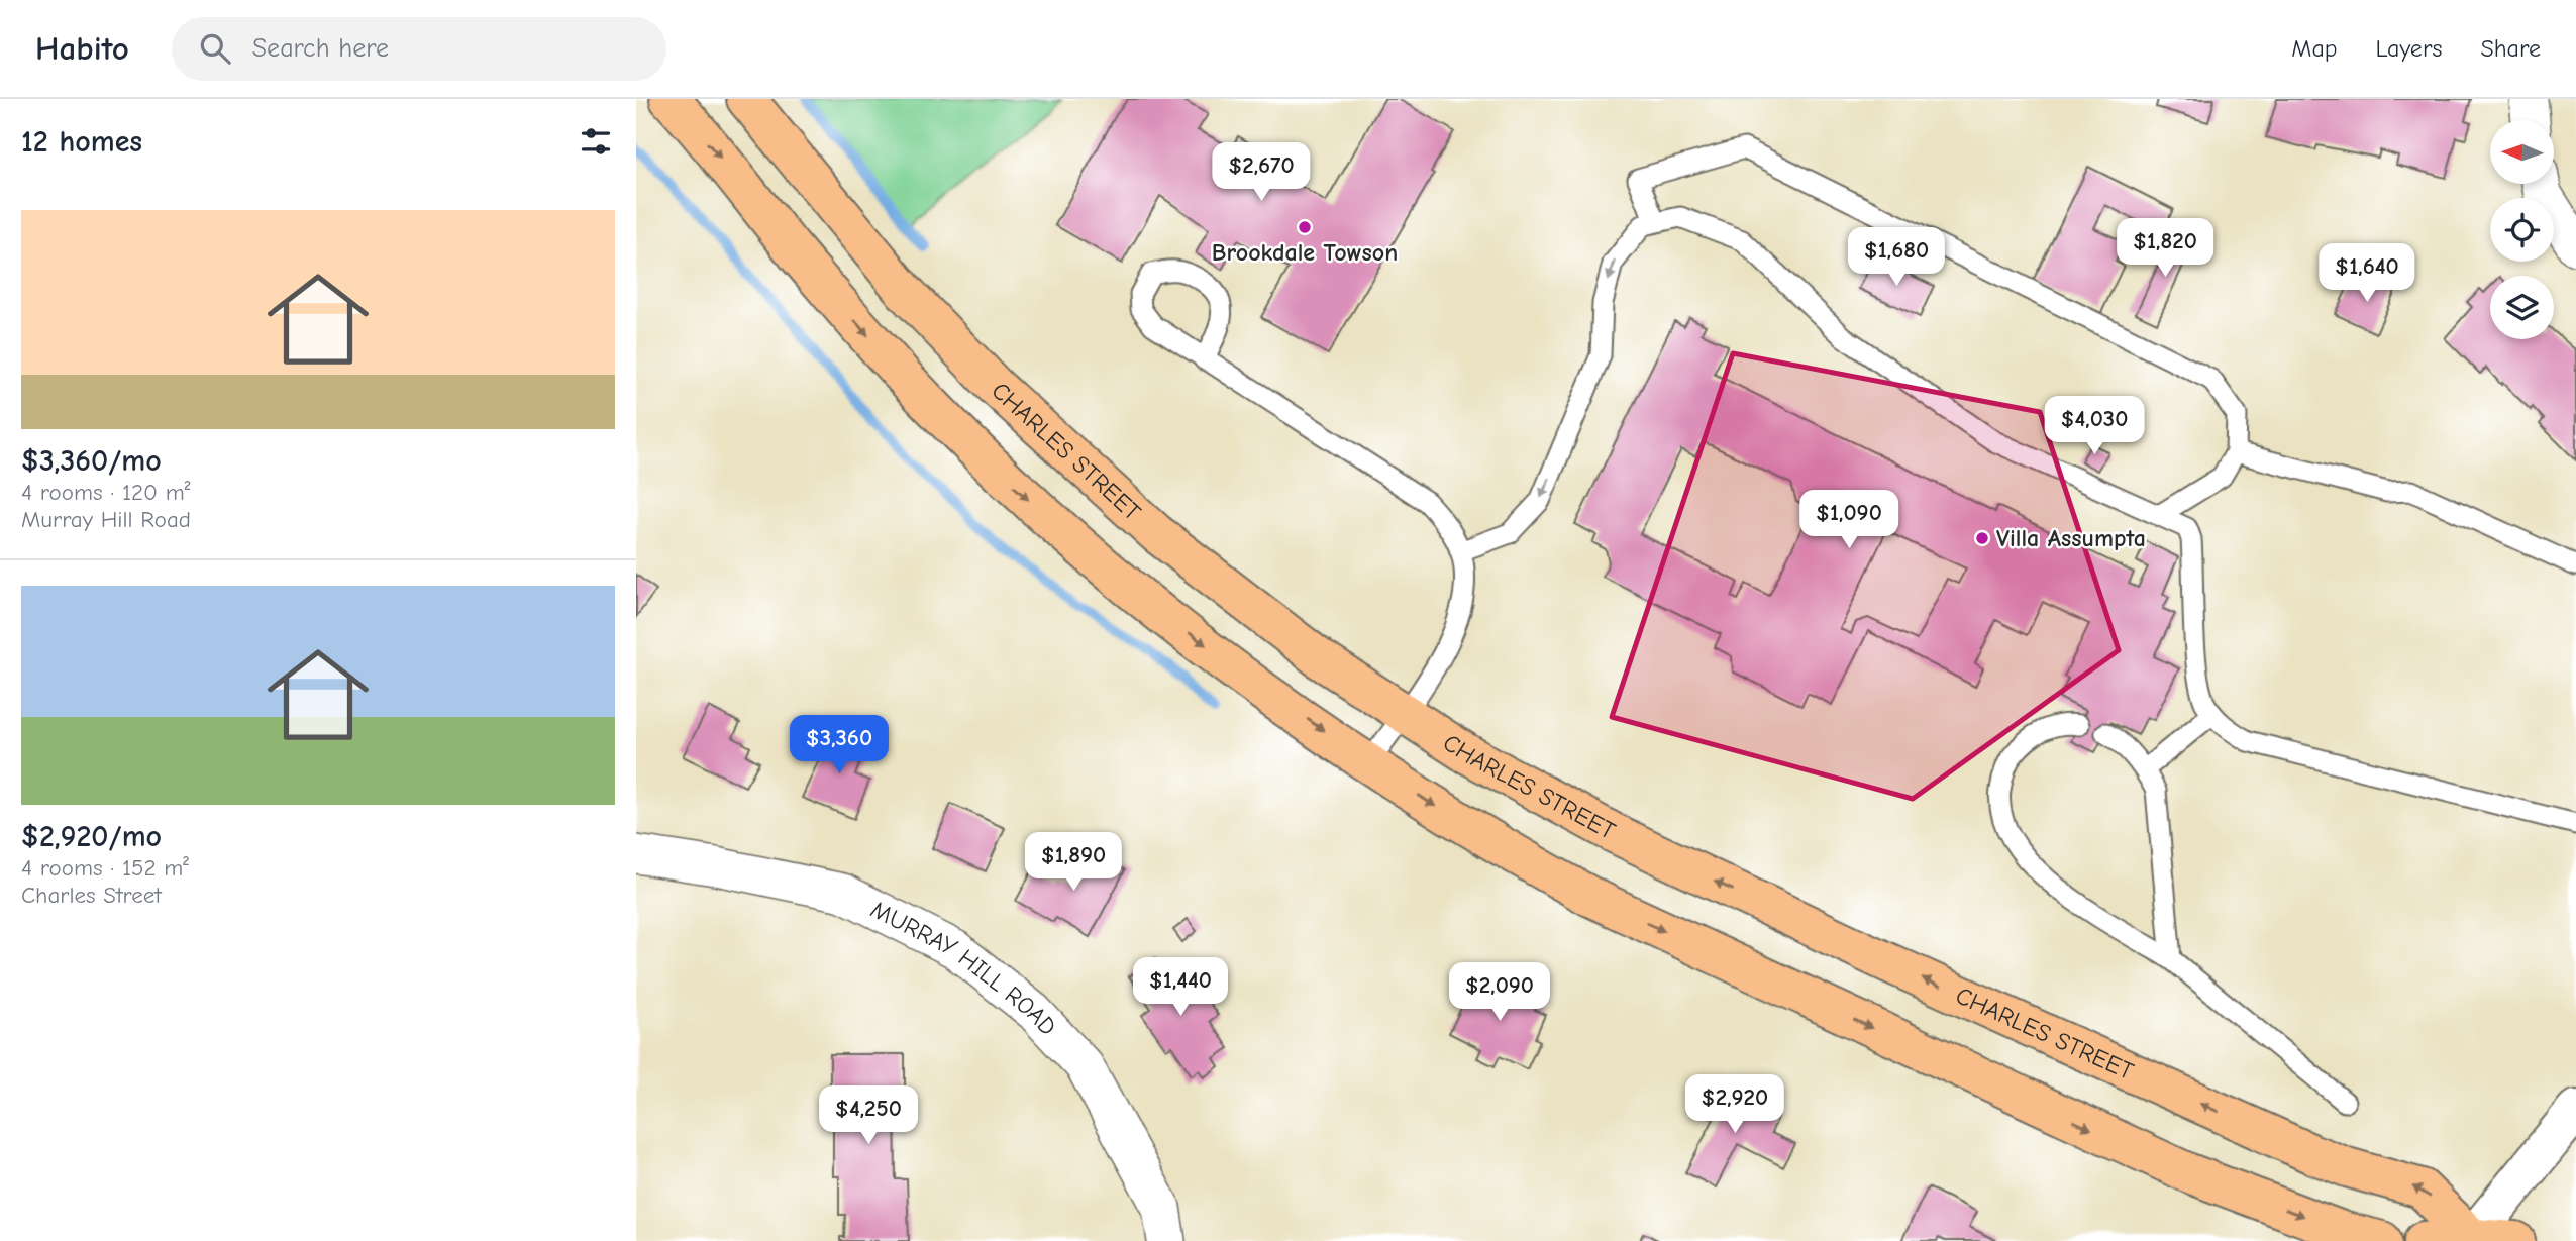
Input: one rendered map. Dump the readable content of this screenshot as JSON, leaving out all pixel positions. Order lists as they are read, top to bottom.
{
  "streets": {
    "main road": ["CHARLES STREET"],
    "street": ["MURRAY HILL ROAD"]
  },
  "places": ["Brookdale Towson", "Villa Assumpta"],
  "north": "left",
  "page": {
    "header": "Habito",
    "search": "Search here",
    "nav": ["Map", "Layers", "Share"],
    "heading": "12 homes",
    "price": [
      "$2,670",
      "$1,820",
      "$1,680",
      "$1,640",
      "$4,030",
      "$1,090",
      "$3,360",
      "$1,890",
      "$1,440",
      "$2,090",
      "$2,920",
      "$4,250"
    ],
    "list": [
      {
        "name": "$3,360/mo",
        "note": "4 rooms · 120 m² · Murray Hill Road"
      },
      {
        "name": "$2,920/mo",
        "note": "4 rooms · 152 m² · Charles Street"
      }
    ]
  }
}
